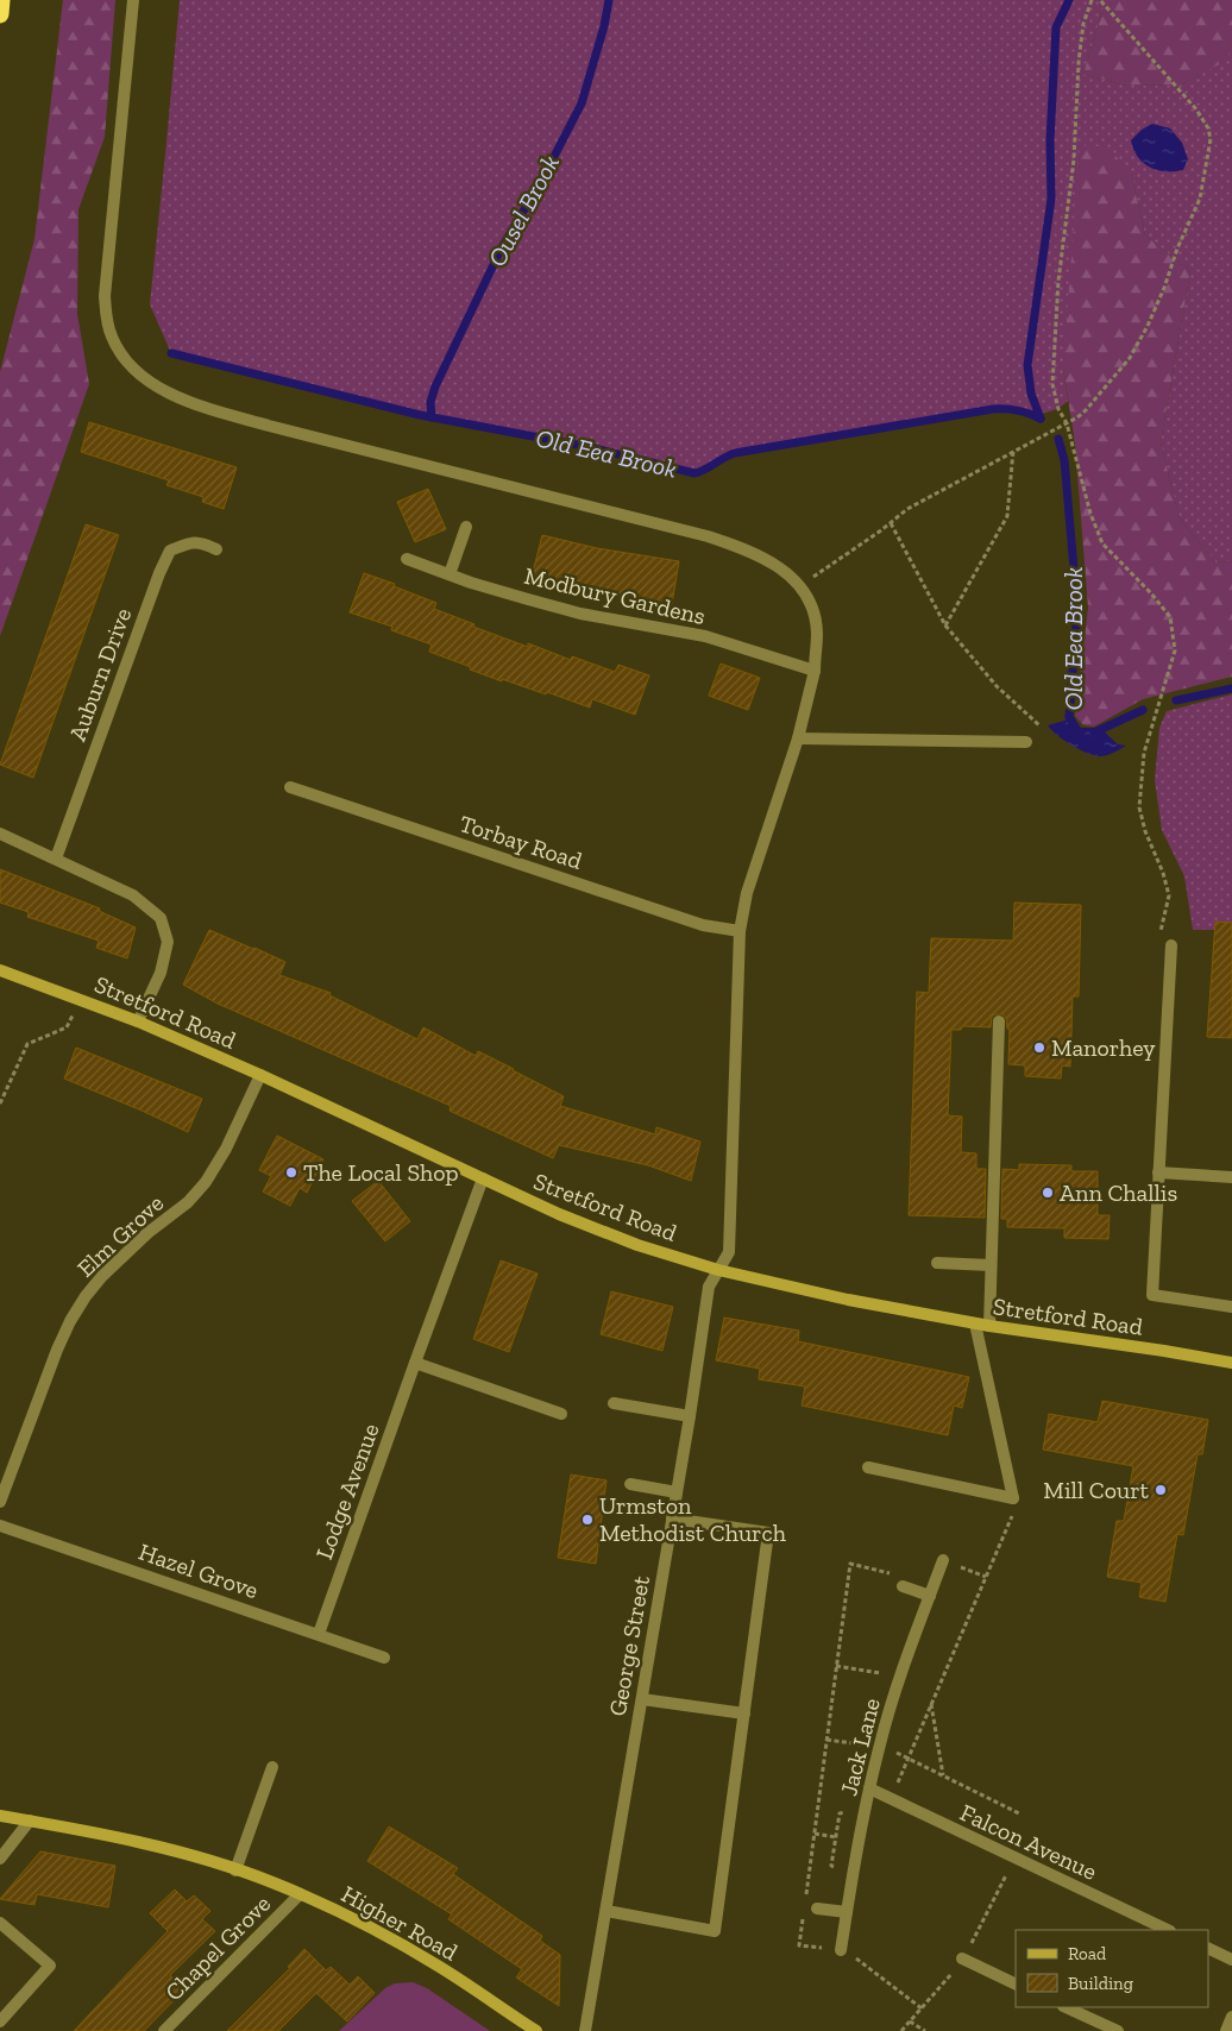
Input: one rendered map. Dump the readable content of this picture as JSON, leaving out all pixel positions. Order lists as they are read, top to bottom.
{
  "streets": {
    "main road": ["Stretford Road", "Higher Road"],
    "street": [
      "Modbury Gardens",
      "Auburn Drive",
      "Torbay Road",
      "Elm Grove",
      "Lodge Avenue",
      "Hazel Grove",
      "George Street",
      "Jack Lane",
      "Falcon Avenue",
      "Chapel Grove"
    ]
  },
  "crossings": [
    ["Stretford Road", "Elm Grove"],
    ["Stretford Road", "Lodge Avenue"],
    ["Stretford Road", "George Street"],
    ["Lodge Avenue", "Hazel Grove"],
    ["Jack Lane", "Falcon Avenue"],
    ["Higher Road", "Chapel Grove"]
  ],
  "water": ["Ousel Brook", "Old Eea Brook"],
  "places": [
    "Manorhey",
    "The Local Shop",
    "Ann Challis",
    "Mill Court",
    "Urmston Methodist Church"
  ],
  "legend": ["Road", "Building"]
}
